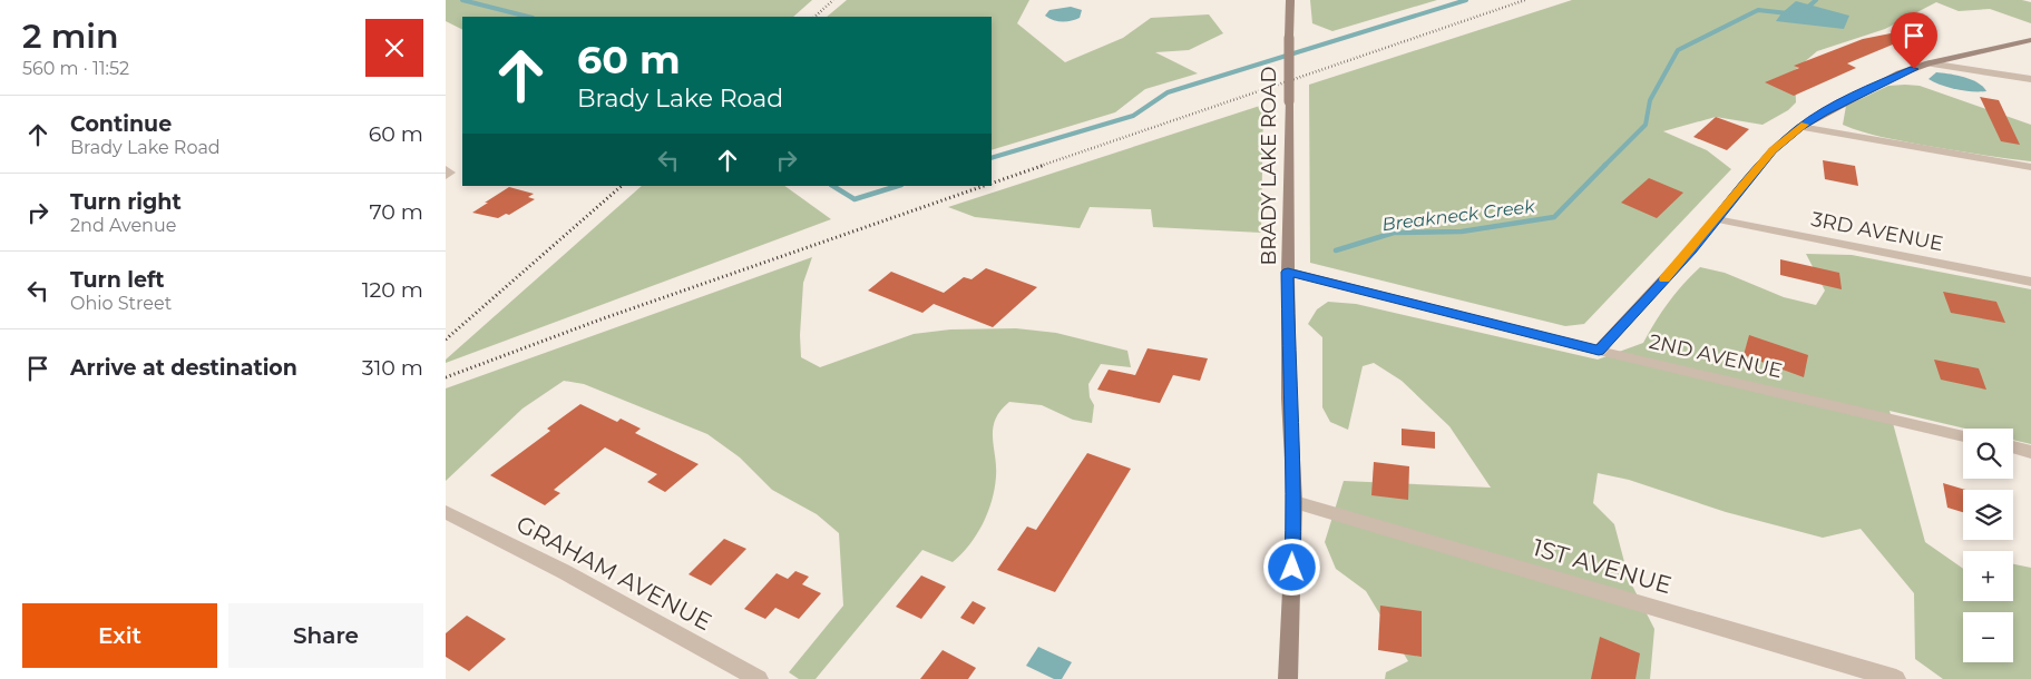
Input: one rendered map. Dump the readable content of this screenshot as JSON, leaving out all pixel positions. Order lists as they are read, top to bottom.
{
  "streets": {
    "street": [
      "BRADY LAKE ROAD",
      "3RD AVENUE",
      "2ND AVENUE",
      "1ST AVENUE",
      "GRAHAM AVENUE"
    ]
  },
  "crossings": [
    ["BRADY LAKE ROAD", "2ND AVENUE"],
    ["BRADY LAKE ROAD", "1ST AVENUE"]
  ],
  "water": ["Breakneck Creek"],
  "page": {
    "heading": ["2 min", "560 m · 11:52"],
    "turn": ["60 m", "Brady Lake Road"],
    "list": [
      {
        "name": "Continue",
        "note": "Brady Lake Road",
        "value": "60 m"
      },
      {
        "name": "Turn right",
        "note": "2nd Avenue",
        "value": "70 m"
      },
      {
        "name": "Turn left",
        "note": "Ohio Street",
        "value": "120 m"
      },
      {
        "name": "Arrive at destination",
        "value": "310 m"
      }
    ],
    "map_buttons": ["+", "−"],
    "buttons": ["Exit", "Share"]
  }
}
